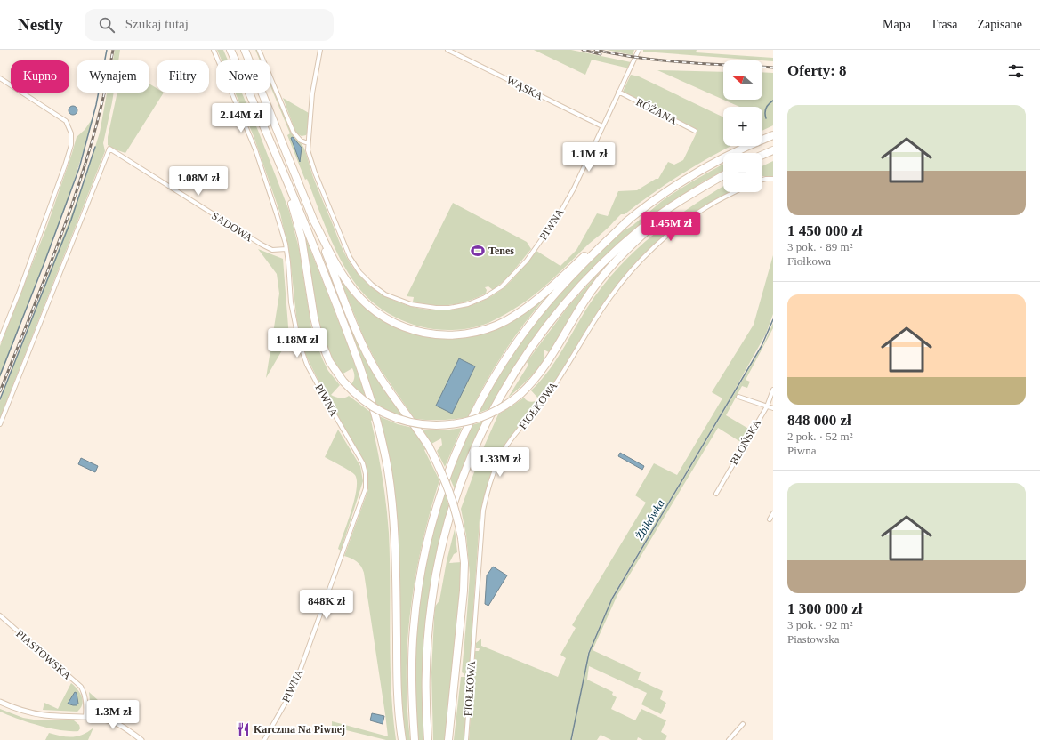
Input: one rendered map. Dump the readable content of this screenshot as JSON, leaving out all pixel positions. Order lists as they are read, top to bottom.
{
  "streets": {
    "street": [
      "WĄSKA",
      "RÓŻANA",
      "PIWNA",
      "SADOWA",
      "FIOŁKOWA",
      "BŁOŃSKA",
      "PIASTOWSKA"
    ]
  },
  "crossings": [
    ["WĄSKA", "PIWNA"],
    ["RÓŻANA", "PIWNA"],
    ["PIWNA", "SADOWA"]
  ],
  "water": ["Żbikówka"],
  "places": {
    "sports": ["Tenes"],
    "restaurant": ["Karczma Na Piwnej"]
  },
  "north": "left",
  "page": {
    "header": "Nestly",
    "search": "Szukaj tutaj",
    "nav": ["Mapa", "Trasa", "Zapisane"],
    "heading": "Oferty: 8",
    "map_buttons": ["+", "−"],
    "chip": [
      "Kupno",
      "Wynajem",
      "Filtry",
      "Nowe"
    ],
    "list": [
      {
        "name": "1 450 000 zł",
        "note": "3 pok. · 89 m² · Fiołkowa"
      },
      {
        "name": "848 000 zł",
        "note": "2 pok. · 52 m² · Piwna"
      },
      {
        "name": "1 300 000 zł",
        "note": "3 pok. · 92 m² · Piastowska"
      }
    ],
    "price": [
      "2.14M zł",
      "1.1M zł",
      "1.08M zł",
      "1.45M zł",
      "1.18M zł",
      "1.33M zł",
      "848K zł",
      "1.3M zł"
    ]
  }
}
